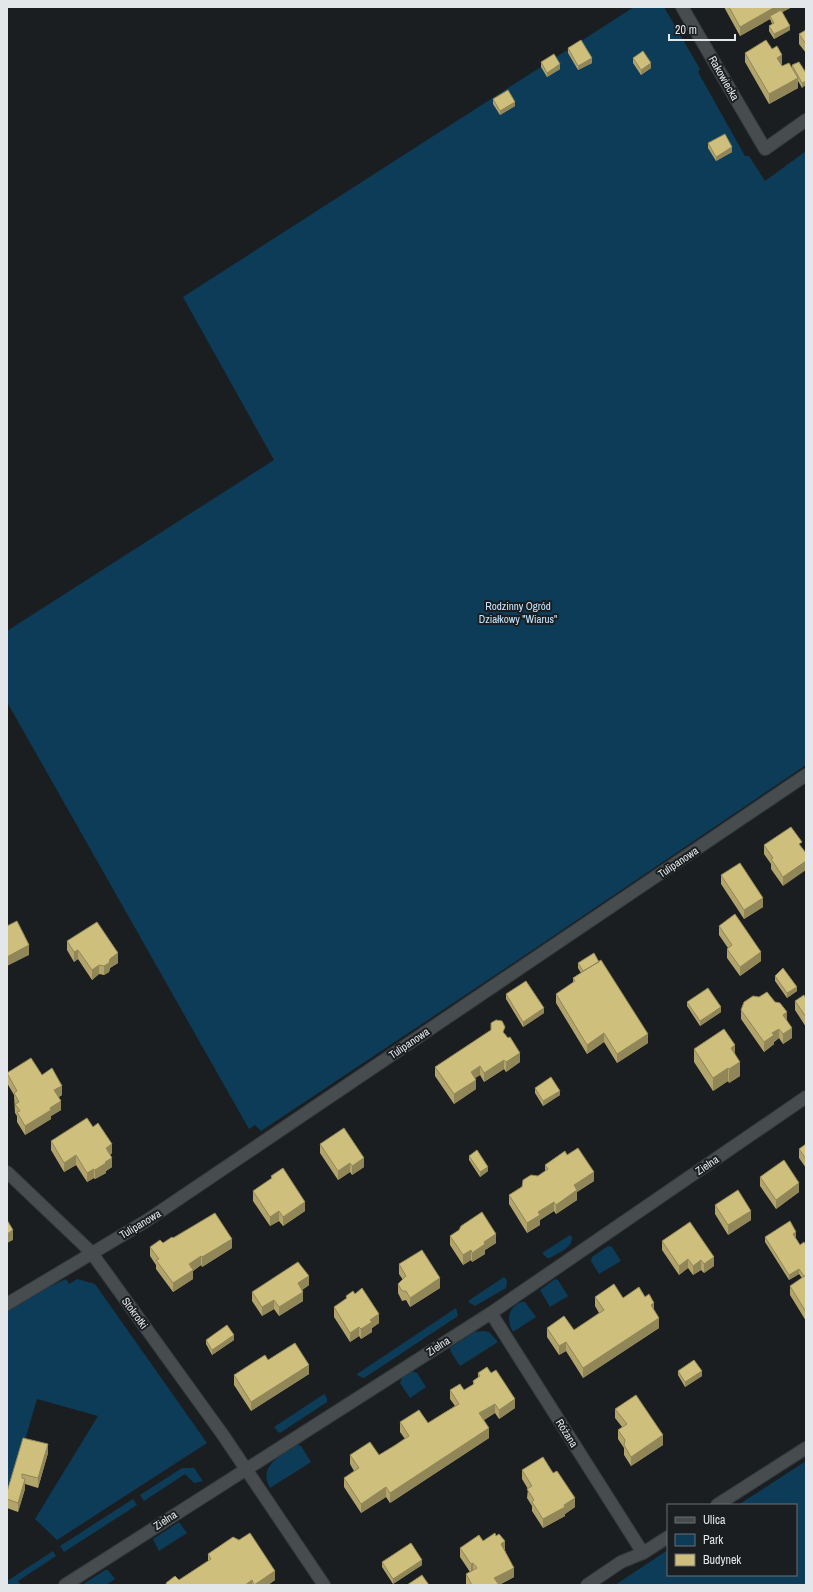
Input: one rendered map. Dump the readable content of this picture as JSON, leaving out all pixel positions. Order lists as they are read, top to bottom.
{
  "streets": {
    "street": [
      "Rakowiecka",
      "Tulipanowa",
      "Zielna",
      "Stokrotki",
      "Różana"
    ]
  },
  "crossings": [
    ["Tulipanowa", "Stokrotki"],
    ["Zielna", "Stokrotki"],
    ["Zielna", "Różana"]
  ],
  "parks": ["Rodzinny Ogród Działkowy \"Wiarus\""],
  "legend": ["Ulica", "Park", "Budynek"],
  "scale_bar": "20 m"
}
